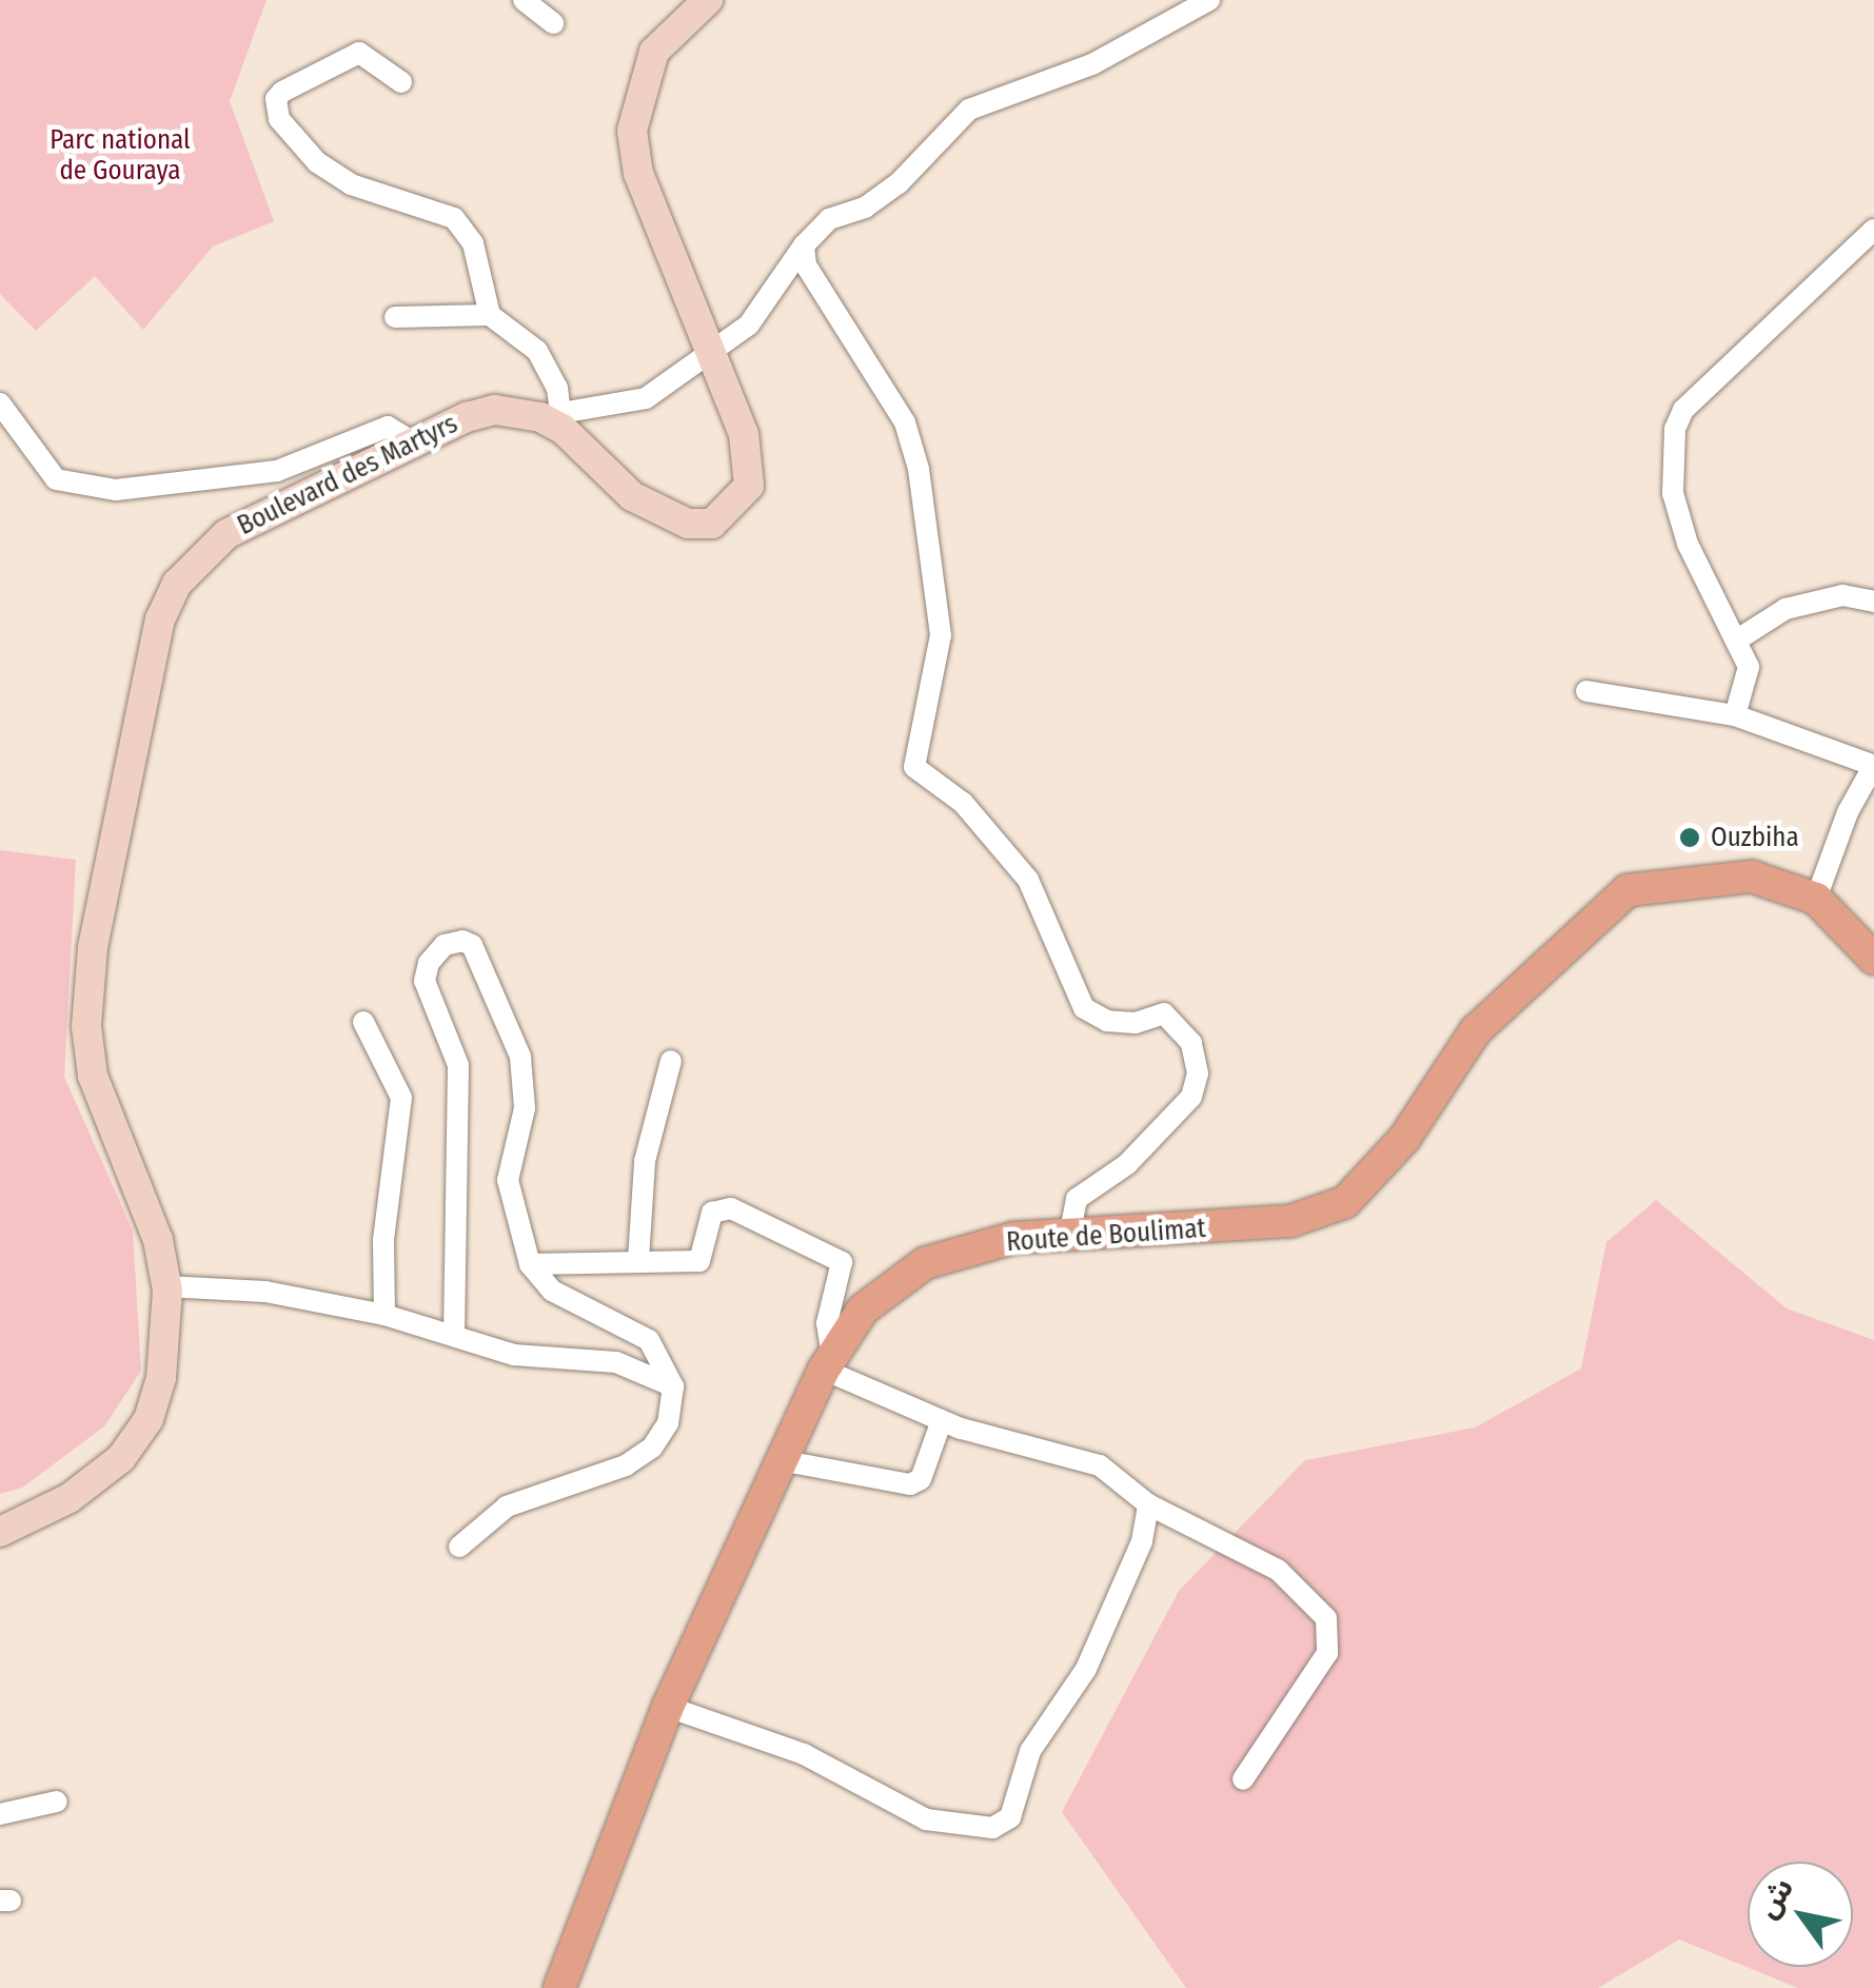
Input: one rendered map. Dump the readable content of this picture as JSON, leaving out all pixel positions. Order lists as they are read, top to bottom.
{
  "streets": {
    "main road": ["Boulevard des Martyrs", "Route de Boulimat"]
  },
  "parks": ["Parc national de Gouraya"],
  "places": ["Ouzbiha"],
  "north": "top left"
}
